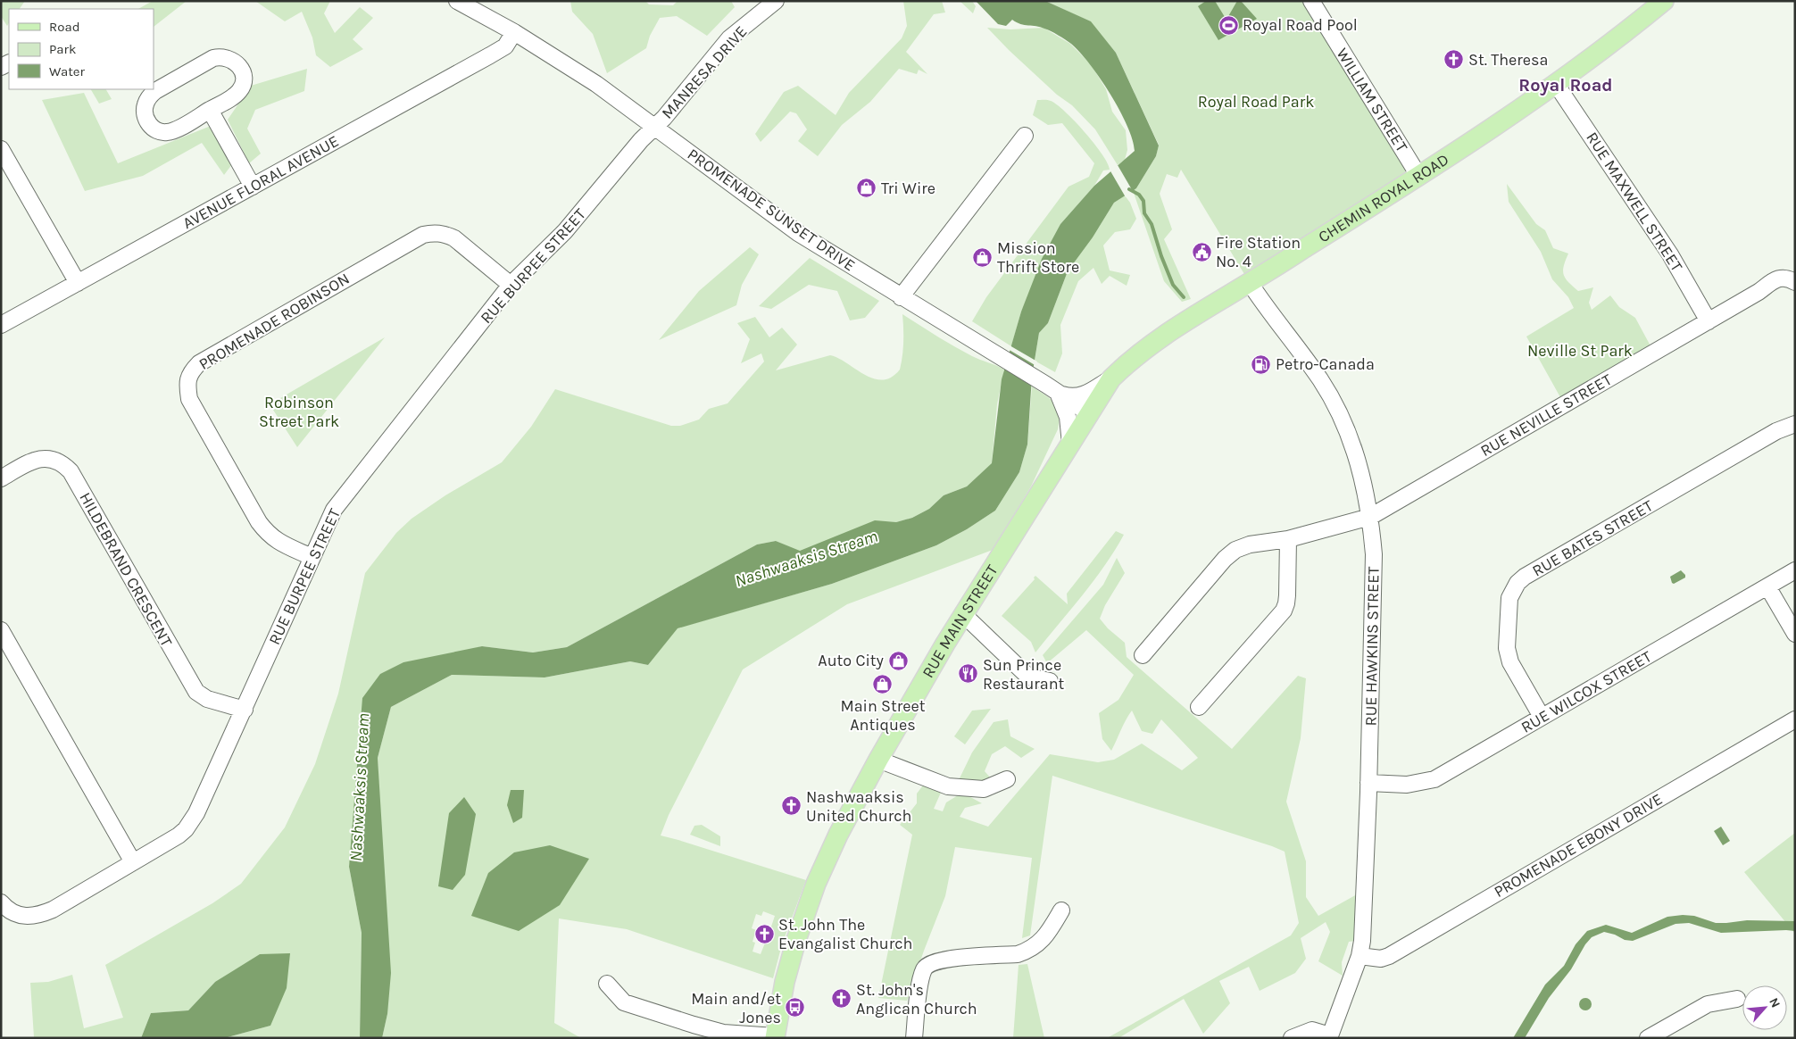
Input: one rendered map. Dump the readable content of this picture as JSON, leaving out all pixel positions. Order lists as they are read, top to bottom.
{
  "streets": {
    "main road": ["CHEMIN ROYAL ROAD", "RUE MAIN STREET"],
    "street": [
      "MANRESA DRIVE",
      "WILLIAM STREET",
      "AVENUE FLORAL AVENUE",
      "RUE MAXWELL STREET",
      "PROMENADE SUNSET DRIVE",
      "RUE BURPEE STREET",
      "PROMENADE ROBINSON",
      "RUE NEVILLE STREET",
      "RUE BATES STREET",
      "HILDEBRAND CRESCENT",
      "RUE HAWKINS STREET",
      "RUE WILCOX STREET",
      "PROMENADE EBONY DRIVE"
    ]
  },
  "crossings": [
    ["MANRESA DRIVE", "PROMENADE SUNSET DRIVE"],
    ["MANRESA DRIVE", "RUE BURPEE STREET"],
    ["WILLIAM STREET", "CHEMIN ROYAL ROAD"],
    ["AVENUE FLORAL AVENUE", "PROMENADE SUNSET DRIVE"],
    ["CHEMIN ROYAL ROAD", "RUE MAXWELL STREET"],
    ["CHEMIN ROYAL ROAD", "PROMENADE SUNSET DRIVE"],
    ["CHEMIN ROYAL ROAD", "RUE MAIN STREET"],
    ["CHEMIN ROYAL ROAD", "RUE HAWKINS STREET"],
    ["RUE MAXWELL STREET", "RUE NEVILLE STREET"],
    ["PROMENADE SUNSET DRIVE", "RUE BURPEE STREET"],
    ["PROMENADE SUNSET DRIVE", "RUE MAIN STREET"],
    ["RUE BURPEE STREET", "PROMENADE ROBINSON"],
    ["RUE BURPEE STREET", "HILDEBRAND CRESCENT"],
    ["RUE NEVILLE STREET", "RUE HAWKINS STREET"],
    ["RUE BATES STREET", "RUE WILCOX STREET"],
    ["RUE HAWKINS STREET", "RUE WILCOX STREET"],
    ["RUE HAWKINS STREET", "PROMENADE EBONY DRIVE"]
  ],
  "districts": ["Royal Road"],
  "water": ["Nashwaaksis Stream"],
  "parks": ["Royal Road Park", "Neville St Park", "Robinson Street Park"],
  "places": {
    "sports": ["Royal Road Pool"],
    "church": [
      "St. Theresa",
      "Nashwaaksis United Church",
      "St. John The Evangalist Church",
      "St. John's Anglican Church"
    ],
    "shop": [
      "Tri Wire",
      "Mission Thrift Store",
      "Auto City",
      "Main Street Antiques"
    ],
    "public building": ["Fire Station No. 4"],
    "fuel station": ["Petro-Canada"],
    "restaurant": ["Sun Prince Restaurant"],
    "bus stop": ["Main and/et Jones"]
  },
  "legend": ["Road", "Park", "Water"],
  "north": "top right"
}
